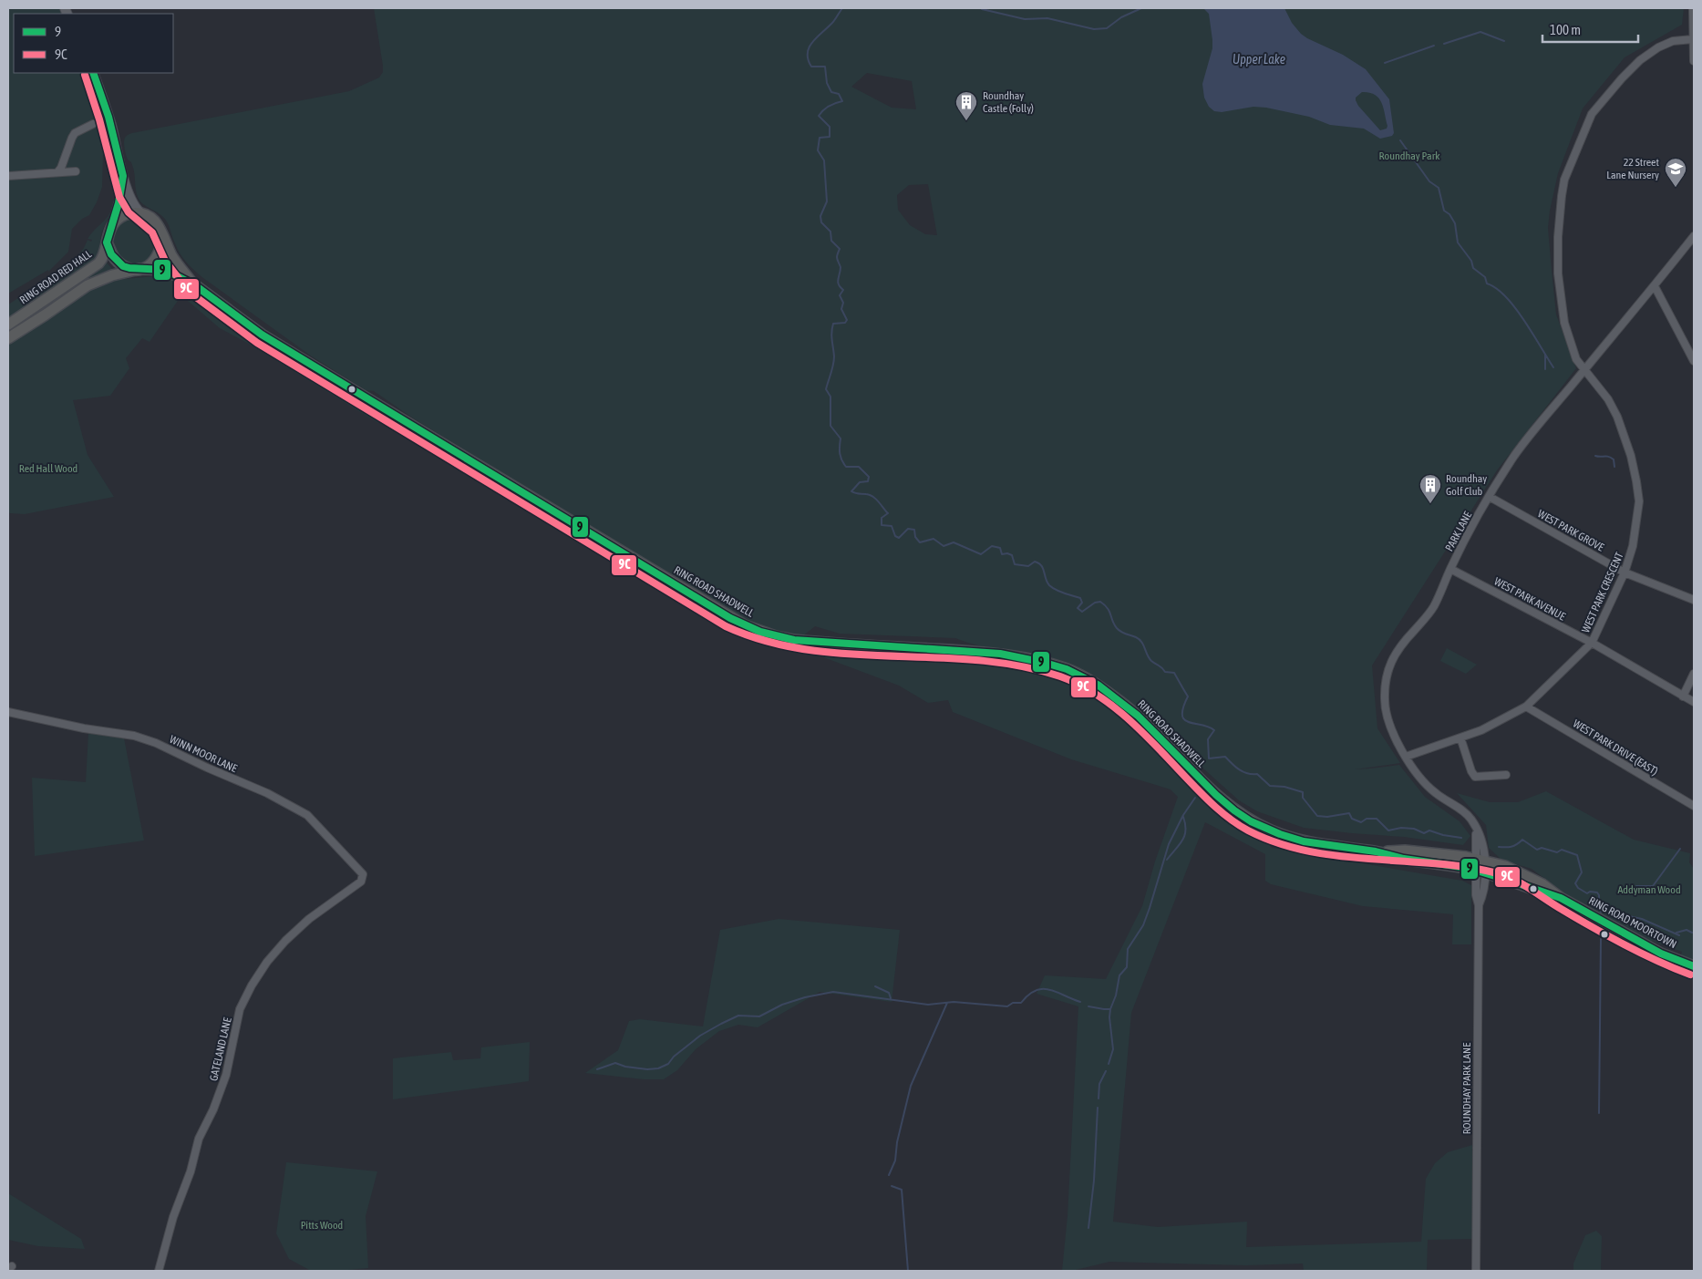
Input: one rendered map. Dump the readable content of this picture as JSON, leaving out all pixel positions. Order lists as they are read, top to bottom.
{
  "streets": {
    "highway": ["RING ROAD RED HALL", "RING ROAD SHADWELL", "RING ROAD MOORTOWN"],
    "street": [
      "WEST PARK GROVE",
      "PARK LANE",
      "WEST PARK CRESCENT",
      "WEST PARK AVENUE",
      "WEST PARK DRIVE (EAST)",
      "WINN MOOR LANE",
      "GATELAND LANE",
      "ROUNDHAY PARK LANE"
    ]
  },
  "crossings": [
    ["RING ROAD RED HALL", "RING ROAD SHADWELL"],
    ["WEST PARK GROVE", "PARK LANE"],
    ["WEST PARK GROVE", "WEST PARK CRESCENT"],
    ["PARK LANE", "RING ROAD SHADWELL"],
    ["PARK LANE", "WEST PARK CRESCENT"],
    ["PARK LANE", "WEST PARK AVENUE"],
    ["PARK LANE", "RING ROAD MOORTOWN"],
    ["PARK LANE", "ROUNDHAY PARK LANE"],
    ["RING ROAD SHADWELL", "RING ROAD MOORTOWN"],
    ["RING ROAD SHADWELL", "ROUNDHAY PARK LANE"],
    ["WEST PARK CRESCENT", "WEST PARK AVENUE"],
    ["WEST PARK CRESCENT", "WEST PARK DRIVE (EAST)"],
    ["WINN MOOR LANE", "GATELAND LANE"],
    ["RING ROAD MOORTOWN", "ROUNDHAY PARK LANE"]
  ],
  "water": ["Upper Lake"],
  "parks": [
    "Roundhay Park",
    "Red Hall Wood",
    "Addyman Wood",
    "Pitts Wood"
  ],
  "places": {
    "building": ["Roundhay Castle (Folly)", "Roundhay Golf Club"],
    "school or university": ["22 Street Lane Nursery"]
  },
  "lines": ["transit line 9", "transit line 9C"],
  "legend": ["9", "9C"],
  "scale_bar": "100 m"
}
